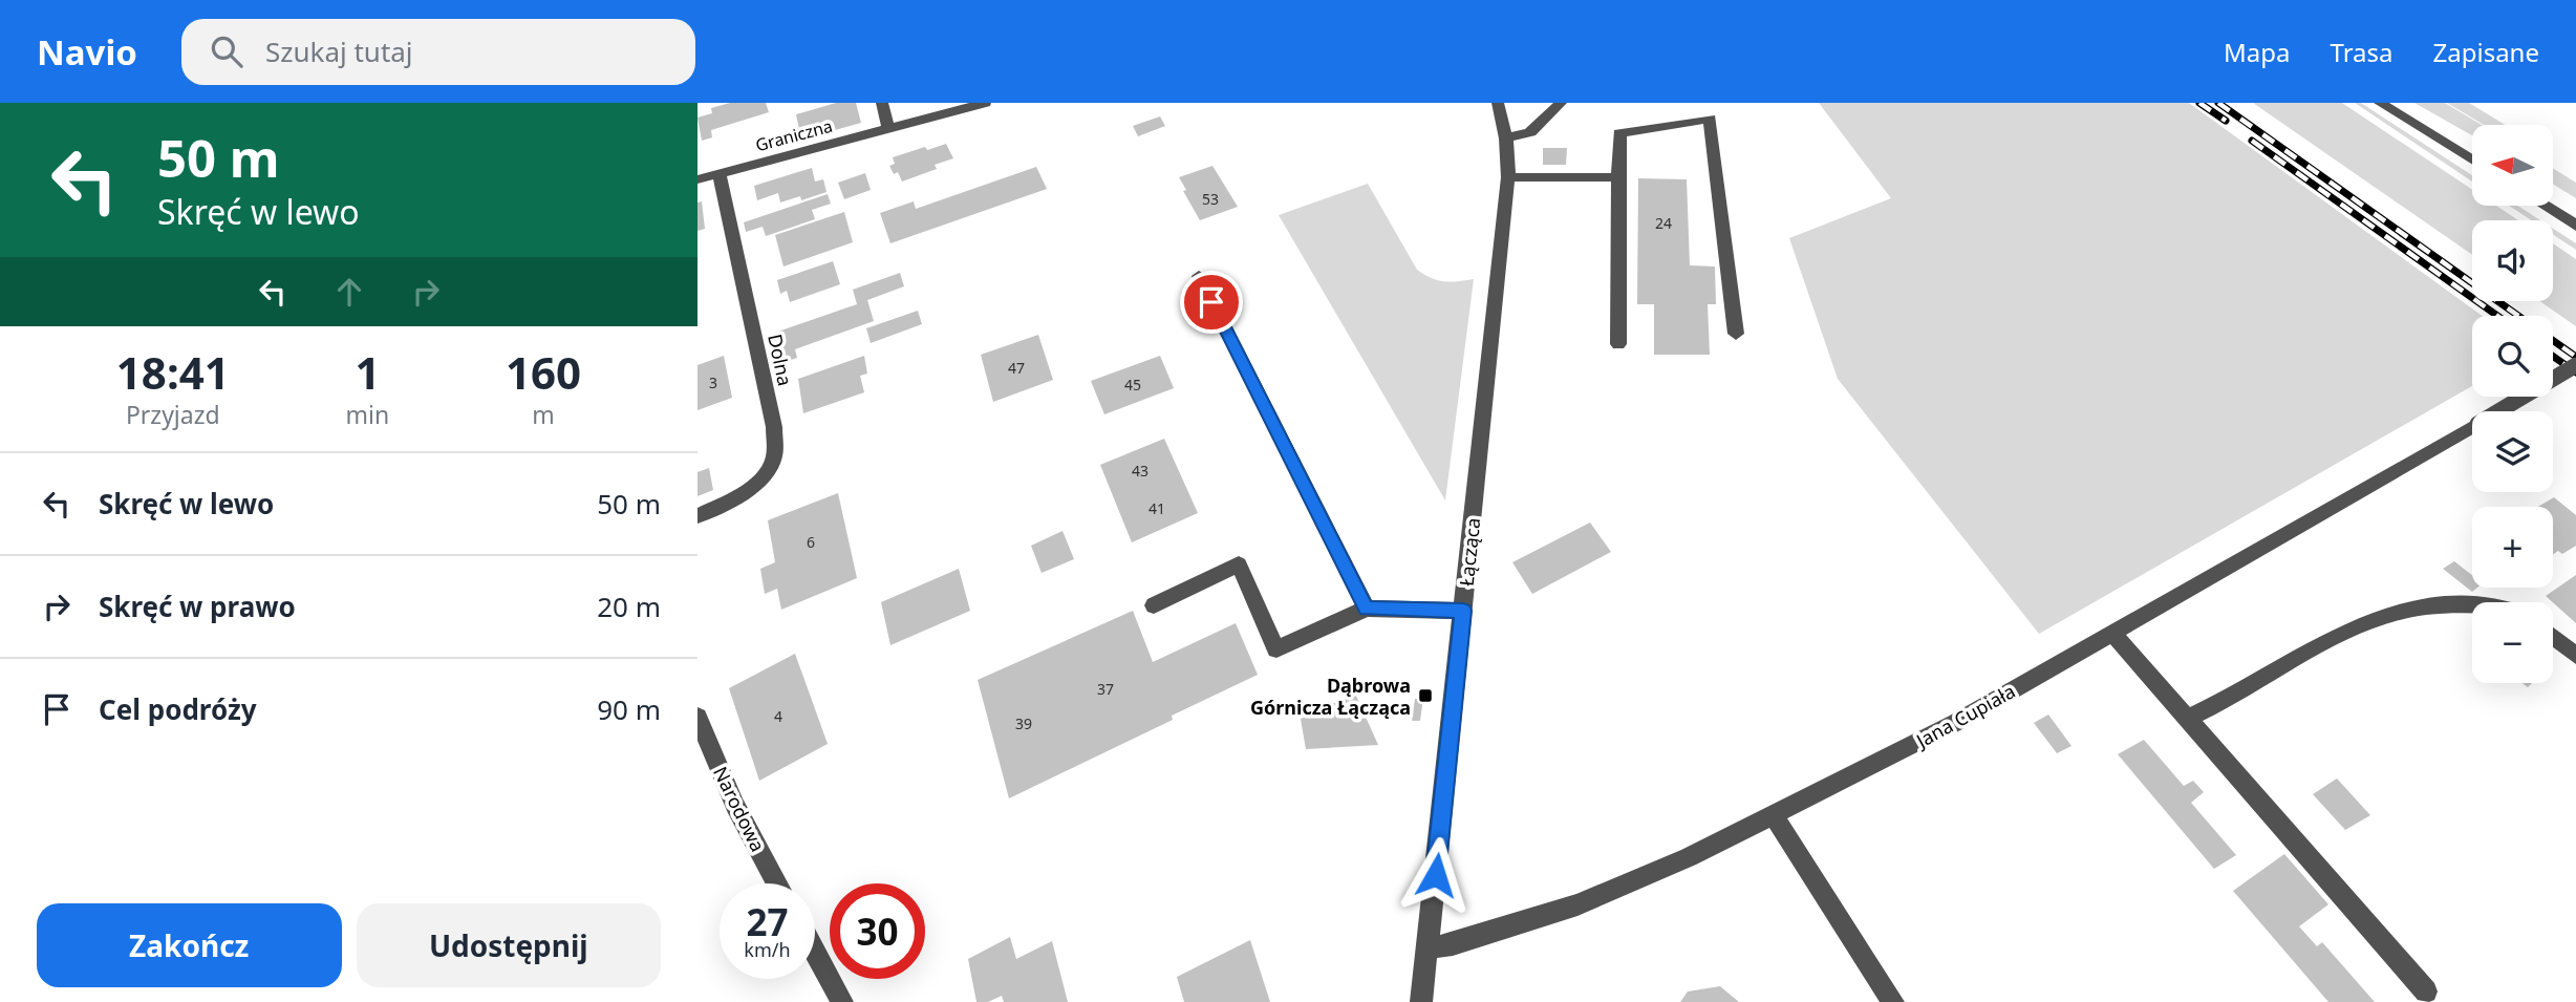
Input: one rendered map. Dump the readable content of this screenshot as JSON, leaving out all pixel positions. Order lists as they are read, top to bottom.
{
  "streets": {
    "street": [
      "Graniczna",
      "Dolna",
      "Łącząca",
      "Jana Cupiała",
      "Narodowa"
    ]
  },
  "crossings": [
    ["Graniczna", "Dolna"],
    ["Łącząca", "Jana Cupiała"]
  ],
  "places": {
    "transit": ["Dąbrowa Górnicza Łącząca"]
  },
  "house_numbers": [
    "53",
    "24",
    "47",
    "3",
    "45",
    "43",
    "41",
    "6",
    "37",
    "4",
    "39"
  ],
  "north": "left",
  "page": {
    "header": "Navio",
    "search": "Szukaj tutaj",
    "nav": ["Mapa", "Trasa", "Zapisane"],
    "turn": ["50 m", "Skręć w lewo"],
    "map_buttons": ["+", "−"],
    "eta": [
      "18:41",
      "Przyjazd",
      "1",
      "min",
      "160",
      "m"
    ],
    "list": [
      {
        "name": "Skręć w lewo",
        "value": "50 m"
      },
      {
        "name": "Skręć w prawo",
        "value": "20 m"
      },
      {
        "name": "Cel podróży",
        "value": "90 m"
      }
    ],
    "speed": "27 km/h",
    "limit": "30",
    "buttons": ["Zakończ", "Udostępnij"]
  }
}
